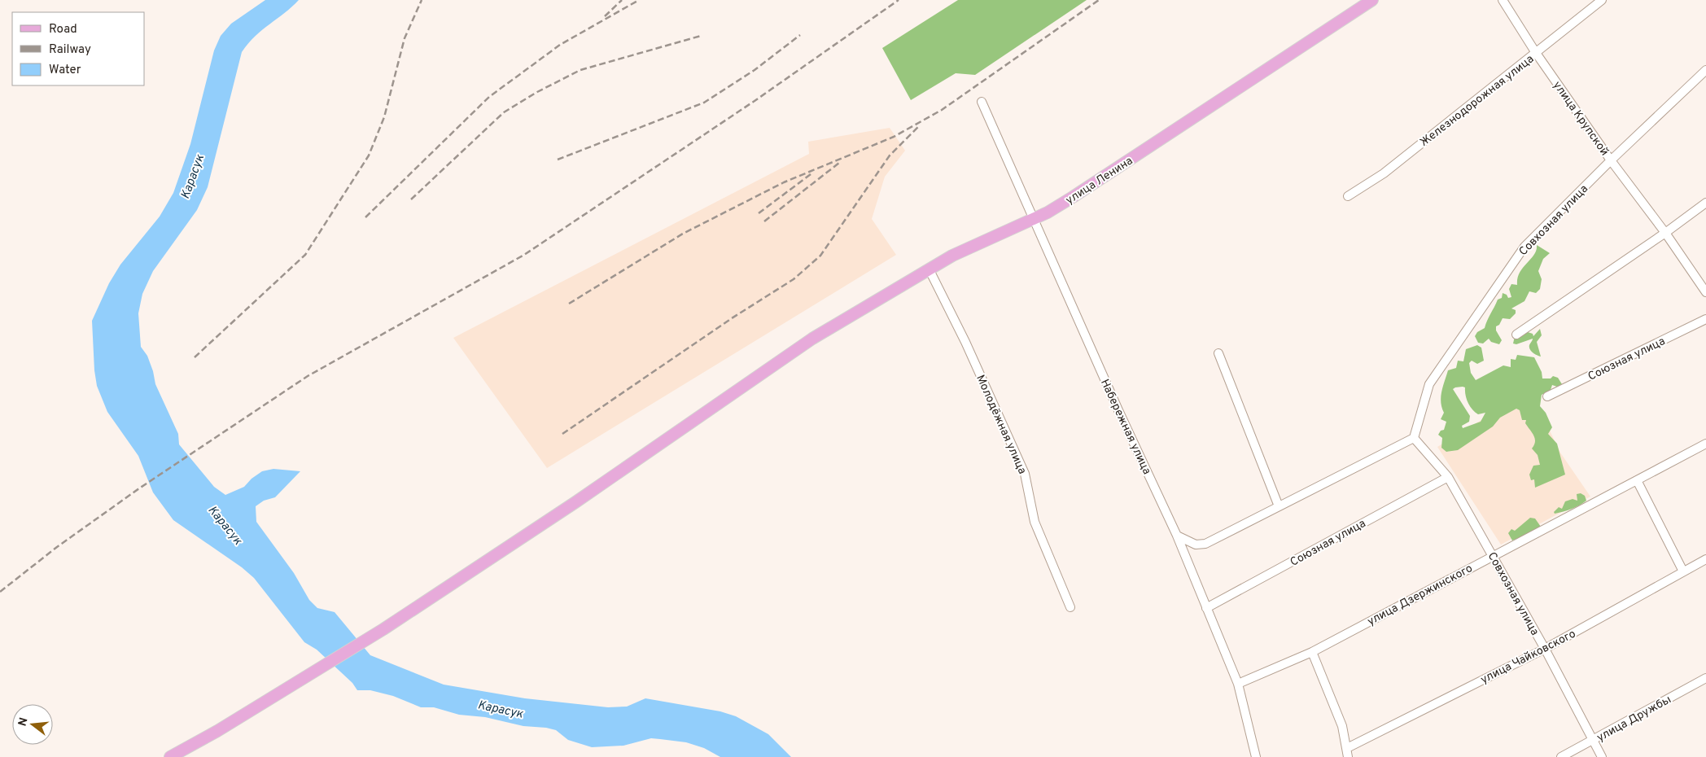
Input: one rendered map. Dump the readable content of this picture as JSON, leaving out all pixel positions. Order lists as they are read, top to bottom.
{
  "streets": {
    "main road": ["улица Ленина"],
    "street": [
      "Железнодорожная улица",
      "улица Крупской",
      "Совхозная улица",
      "Союзная улица",
      "Молодёжная улица",
      "Набережная улица",
      "улица Дзержинского",
      "улица Чайковского",
      "улица Дружбы"
    ]
  },
  "crossings": [
    ["Железнодорожная улица", "улица Крупской"],
    ["улица Крупской", "Совхозная улица"],
    ["улица Ленина", "Молодёжная улица"],
    ["улица Ленина", "Набережная улица"],
    ["Совхозная улица", "Союзная улица"],
    ["Совхозная улица", "улица Дзержинского"],
    ["Совхозная улица", "улица Чайковского"],
    ["Совхозная улица", "улица Дружбы"],
    ["Союзная улица", "Набережная улица"],
    ["Набережная улица", "улица Дзержинского"]
  ],
  "water": ["Карасук"],
  "legend": ["Road", "Railway", "Water"],
  "north": "left"
}
